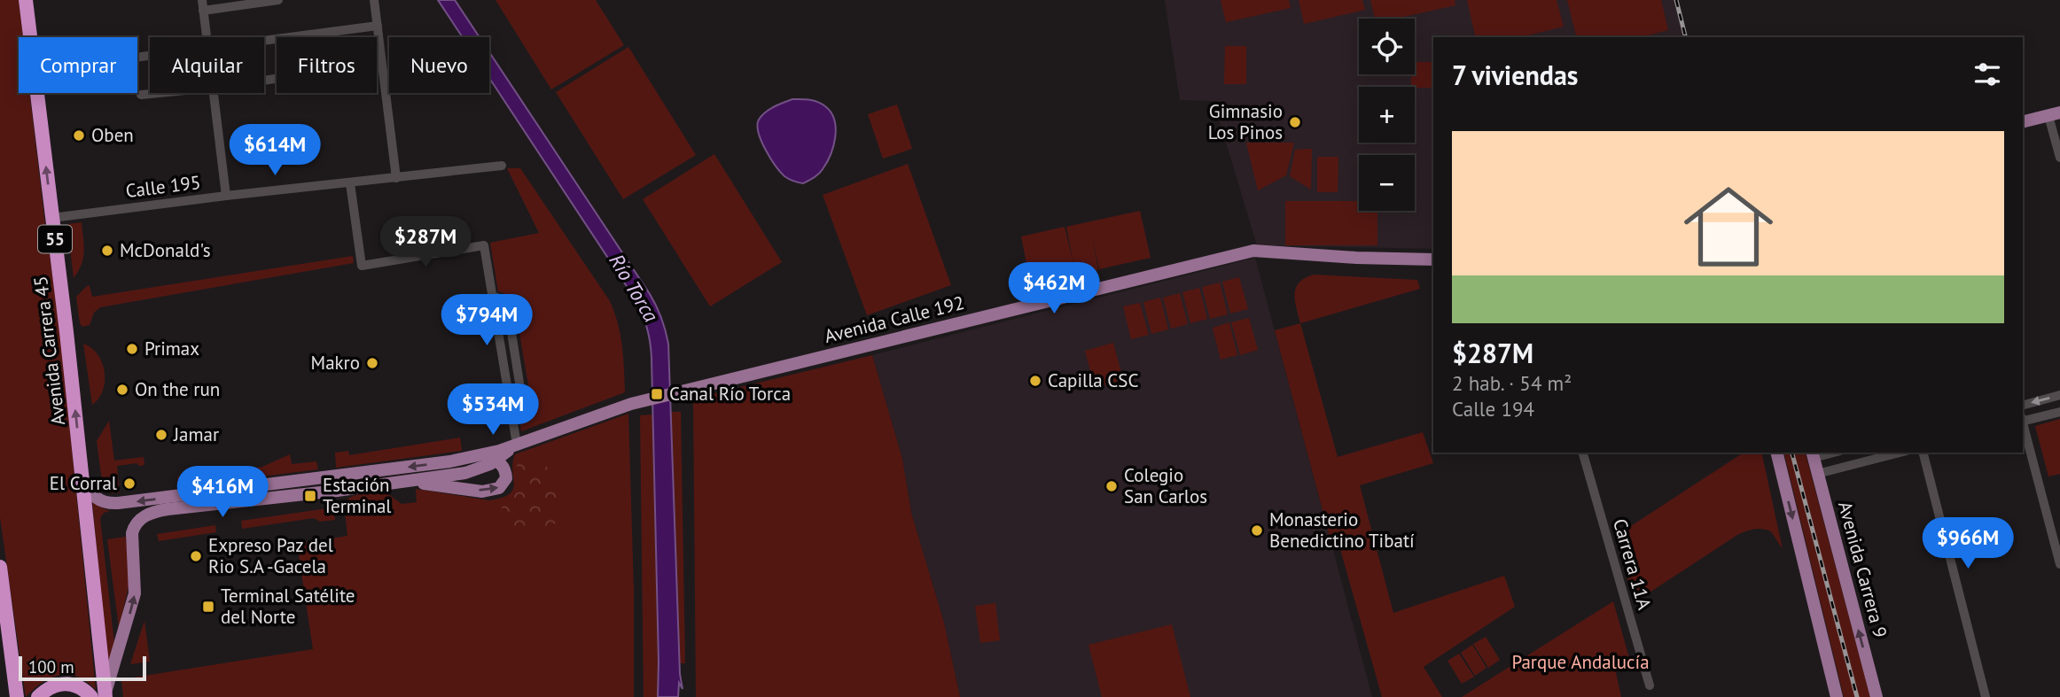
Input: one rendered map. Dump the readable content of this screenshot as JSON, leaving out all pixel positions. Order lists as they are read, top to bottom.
{
  "streets": {
    "highway": ["55", "Avenida Carrera 45"],
    "main road": ["Avenida Calle 192", "Avenida Carrera 9"],
    "street": ["Calle 195", "Carrera 11A"]
  },
  "crossings": [
    ["Calle 195", "Avenida Carrera 45"],
    ["Avenida Calle 192", "Avenida Carrera 45"]
  ],
  "one_way": ["Avenida Carrera 45"],
  "water": ["Río Torca"],
  "parks": ["Parque Andalucía"],
  "places": {
    "other": [
      "Gimnasio Los Pinos",
      "Oben",
      "McDonald's",
      "Primax",
      "Makro",
      "Capilla CSC",
      "On the run",
      "Jamar",
      "El Corral",
      "Colegio San Carlos",
      "Monasterio Benedictino Tibatí",
      "Expreso Paz del Rio S.A -Gacela"
    ],
    "transit": ["Canal Río Torca", "Estación Terminal", "Terminal Satélite del Norte"]
  },
  "scale_bar": "100 m",
  "page": {
    "map_buttons": ["+", "−"],
    "chip": [
      "Comprar",
      "Alquilar",
      "Filtros",
      "Nuevo"
    ],
    "heading": "7 viviendas",
    "list": [
      {
        "name": "$287M",
        "note": "2 hab. · 54 m² · Calle 194"
      }
    ],
    "price": [
      "$614M",
      "$287M",
      "$462M",
      "$794M",
      "$534M",
      "$416M",
      "$966M"
    ],
    "scale": "100 m"
  }
}
